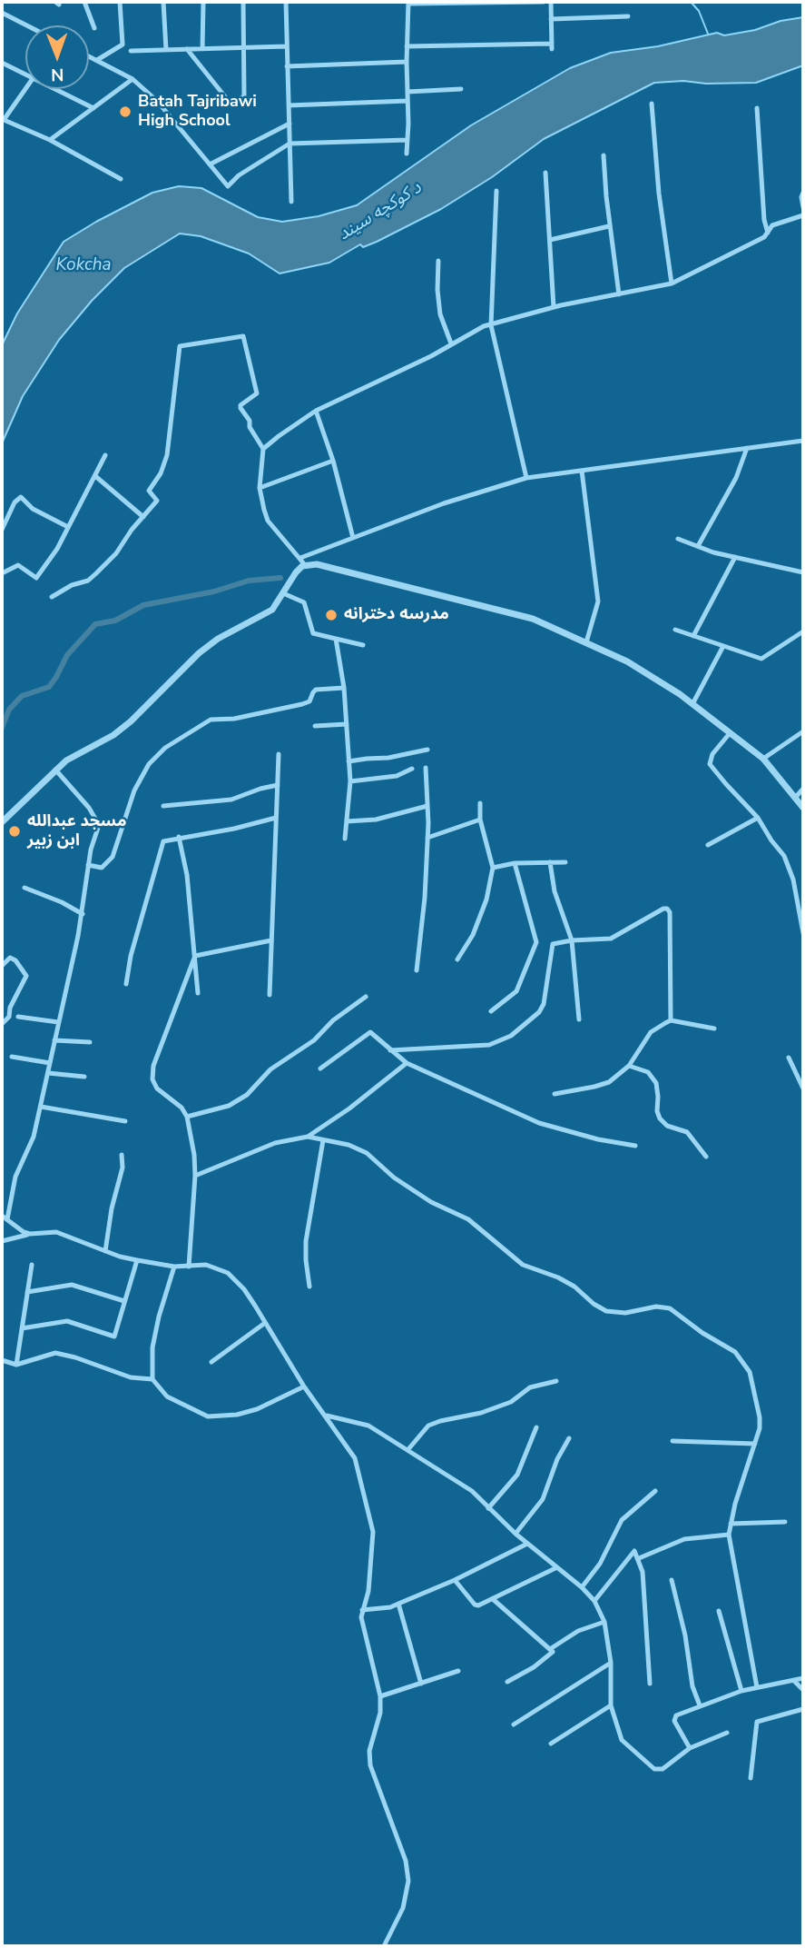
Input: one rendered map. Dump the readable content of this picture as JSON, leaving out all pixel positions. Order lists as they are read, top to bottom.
{
  "water": ["د کوکچه سیند", "Kokcha"],
  "places": ["Batah Tajribawi High School", "مدرسه دخترانه", "مسجد عبدالله ابن زبیر"],
  "north": "bottom"
}
